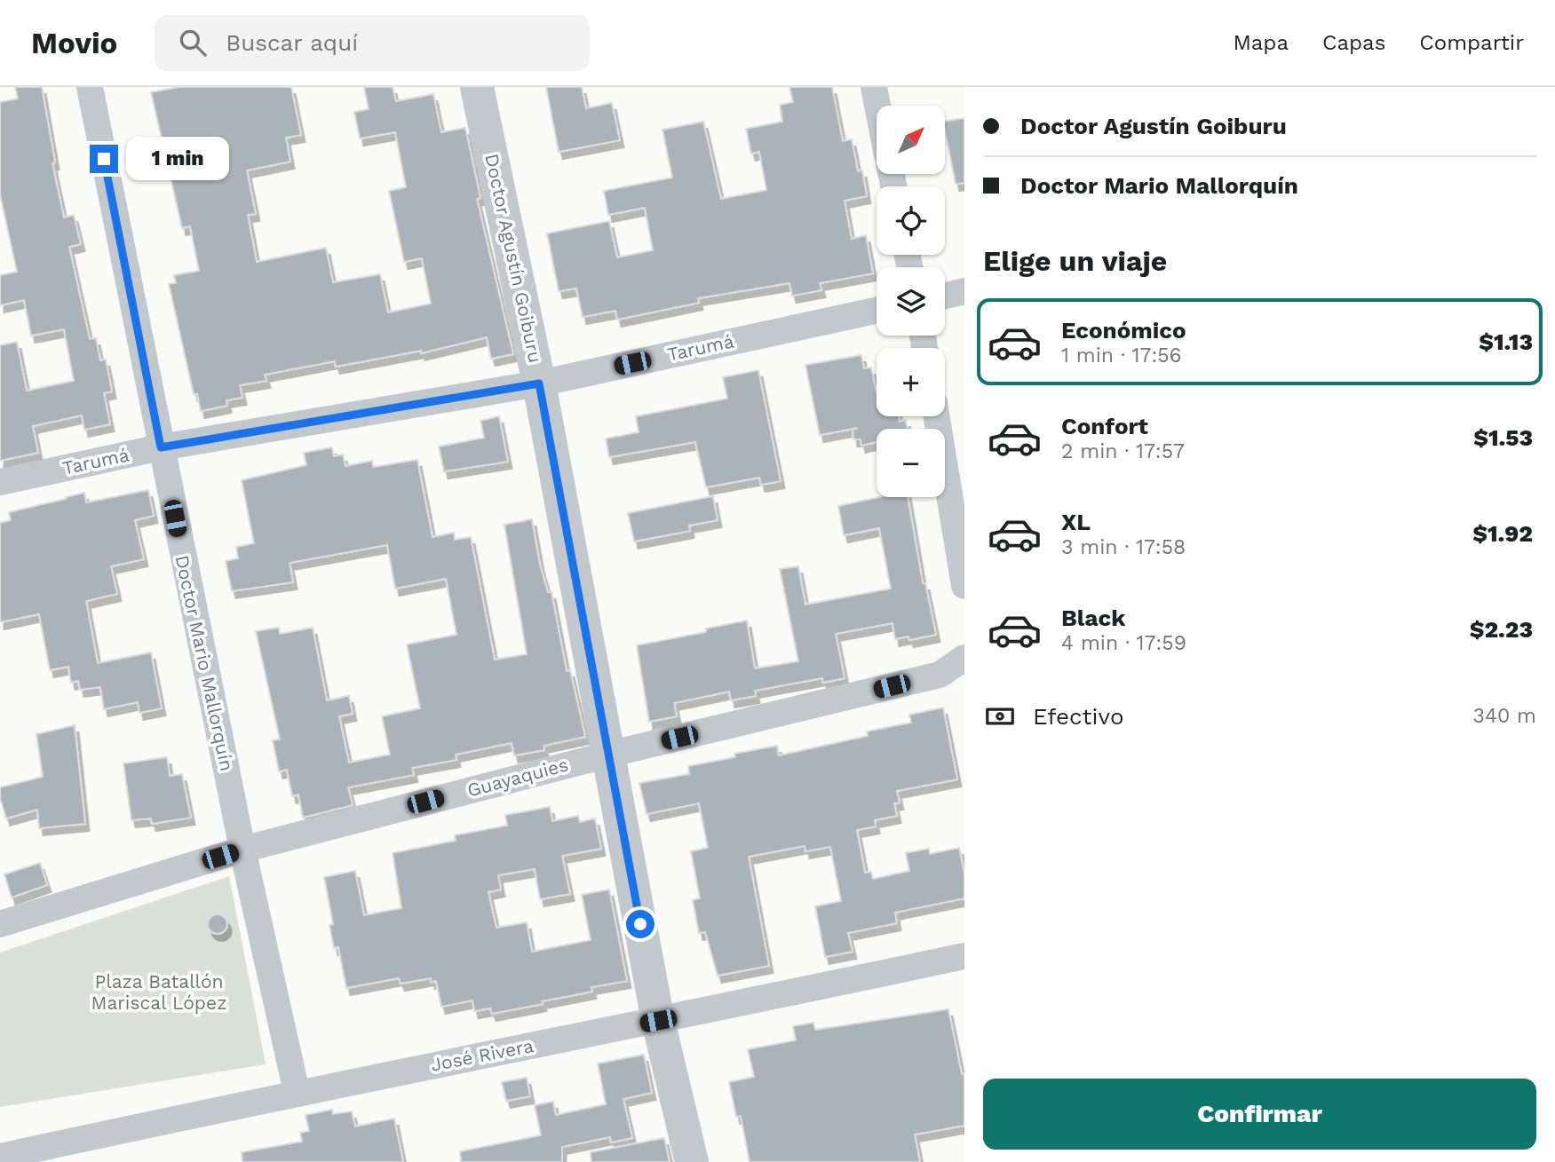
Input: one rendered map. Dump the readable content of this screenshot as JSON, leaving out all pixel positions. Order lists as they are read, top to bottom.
{
  "streets": {
    "street": [
      "Doctor Agustín Goiburu",
      "Tarumá",
      "Doctor Mario Mallorquín",
      "Guayaquies",
      "José Rivera"
    ]
  },
  "crossings": [
    ["Doctor Agustín Goiburu", "Tarumá"],
    ["Doctor Agustín Goiburu", "Guayaquies"],
    ["Doctor Agustín Goiburu", "José Rivera"],
    ["Tarumá", "Doctor Mario Mallorquín"],
    ["Doctor Mario Mallorquín", "Guayaquies"],
    ["Doctor Mario Mallorquín", "José Rivera"]
  ],
  "parks": ["Plaza Batallón Mariscal López"],
  "north": "top right",
  "page": {
    "header": "Movio",
    "search": "Buscar aquí",
    "nav": ["Mapa", "Capas", "Compartir"],
    "banner": ["Doctor Agustín Goiburu", "Doctor Mario Mallorquín"],
    "map_buttons": ["+", "−"],
    "bubble": "1 min",
    "heading": "Elige un viaje",
    "list": [
      {
        "name": "Económico",
        "note": "1 min · 17:56",
        "value": "$1.13"
      },
      {
        "name": "Confort",
        "note": "2 min · 17:57",
        "value": "$1.53"
      },
      {
        "name": "XL",
        "note": "3 min · 17:58",
        "value": "$1.92"
      },
      {
        "name": "Black",
        "note": "4 min · 17:59",
        "value": "$2.23"
      }
    ],
    "pay": ["Efectivo", "340 m"],
    "buttons": "Confirmar"
  }
}
